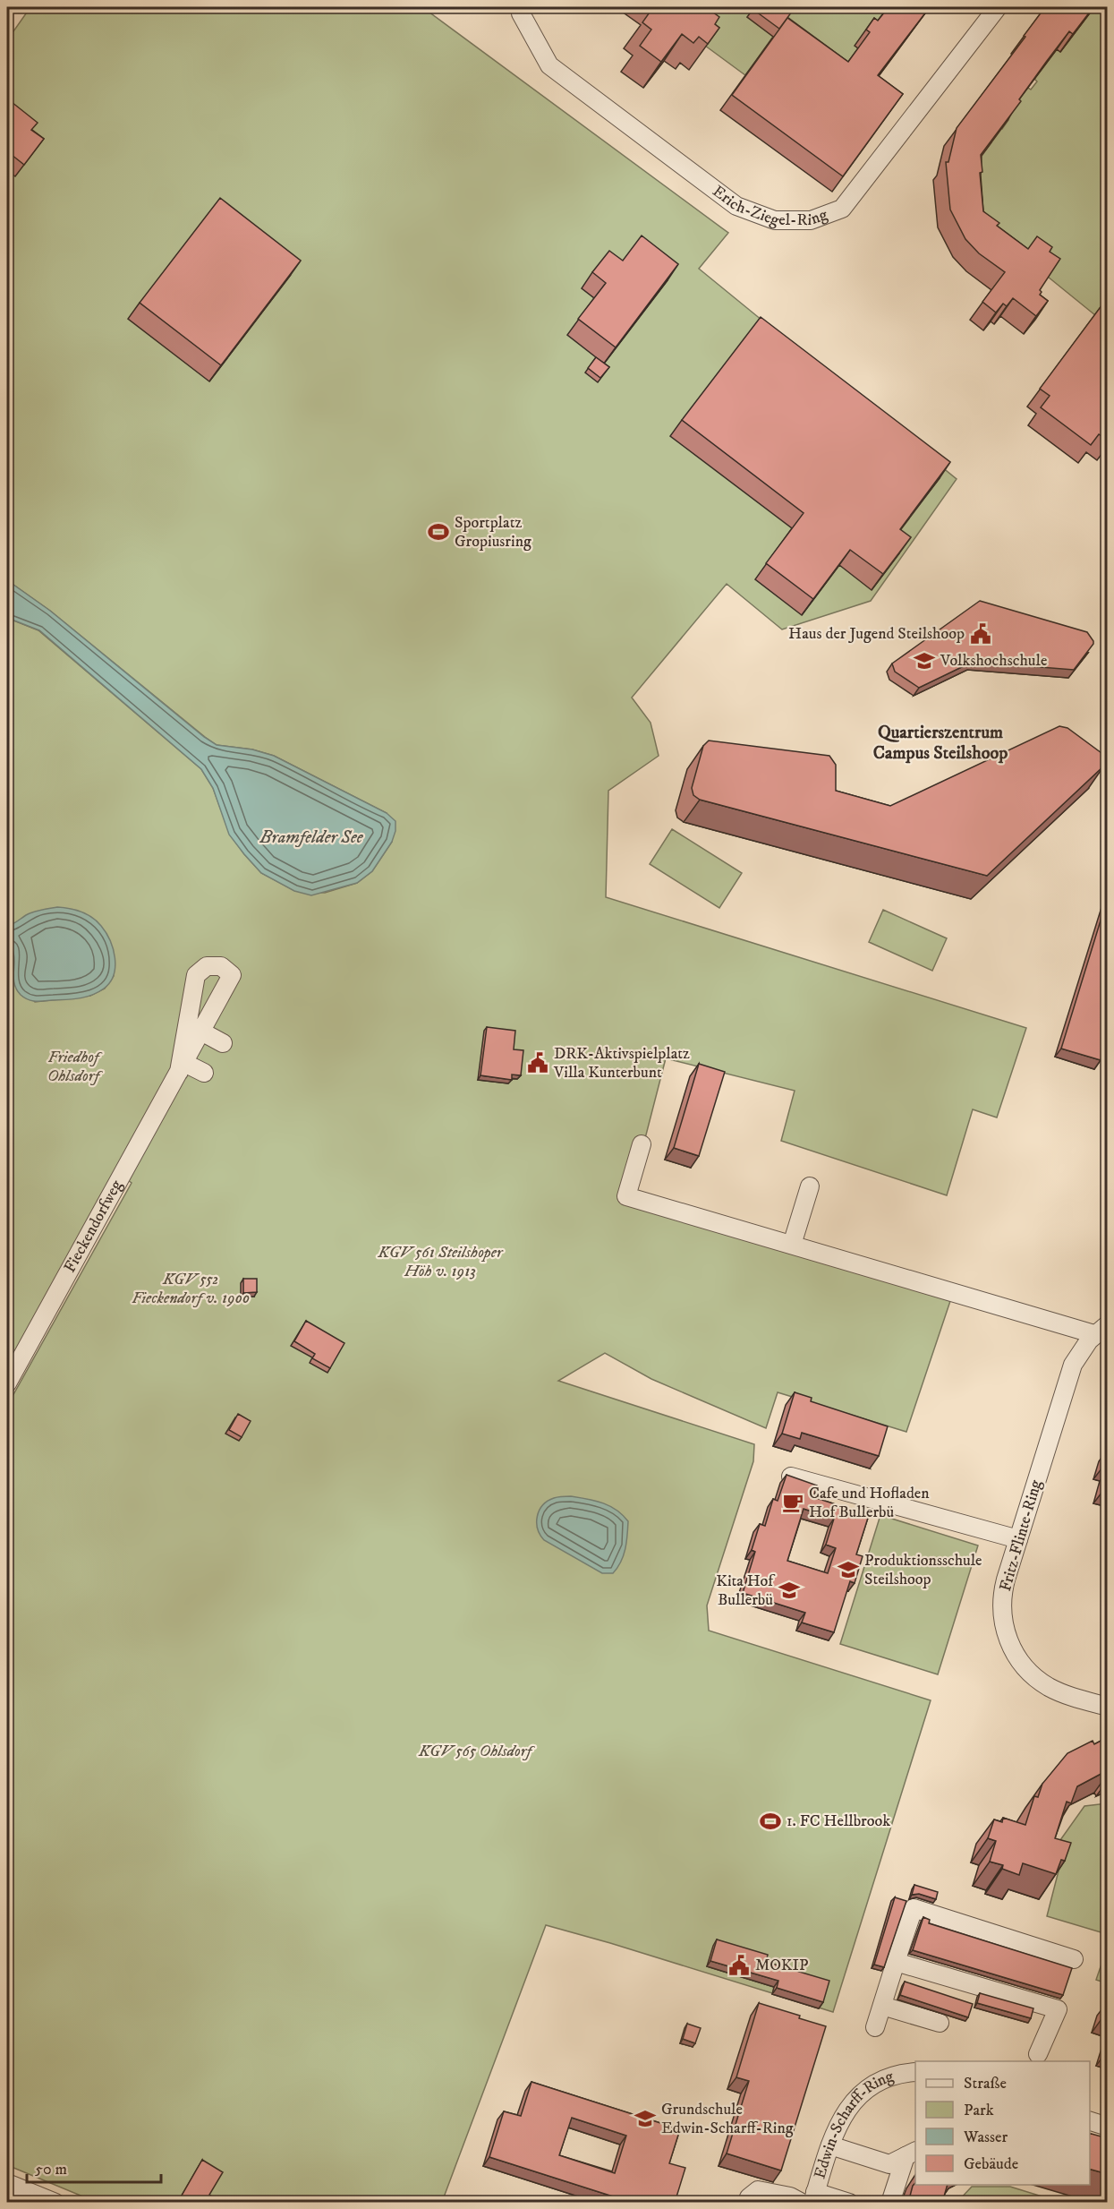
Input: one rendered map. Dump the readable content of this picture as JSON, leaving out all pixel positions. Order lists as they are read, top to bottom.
{
  "streets": {
    "street": [
      "Erich-Ziegel-Ring",
      "Fieckendorfweg",
      "Fritz-Flinte-Ring",
      "Edwin-Scharff-Ring"
    ]
  },
  "districts": ["Quartierszentrum Campus Steilshoop"],
  "water": ["Bramfelder See"],
  "parks": [
    "Friedhof Ohlsdorf",
    "KGV 561 Steilshoper Höh v. 1913",
    "KGV 552 Fieckendorf v. 1900",
    "KGV 565 Ohlsdorf"
  ],
  "places": {
    "sports": ["Sportplatz Gropiusring", "1. FC Hellbrook"],
    "public building": ["Haus der Jugend Steilshoop", "DRK-Aktivspielplatz Villa Kunterbunt", "MOKIP"],
    "school or university": [
      "Volkshochschule",
      "Produktionsschule Steilshoop",
      "Kita Hof Bullerbü",
      "Grundschule Edwin-Scharff-Ring"
    ],
    "cafe": ["Cafe und Hofladen Hof Bullerbü"]
  },
  "legend": [
    "Straße",
    "Park",
    "Wasser",
    "Gebäude"
  ],
  "scale_bar": "50 m"
}
